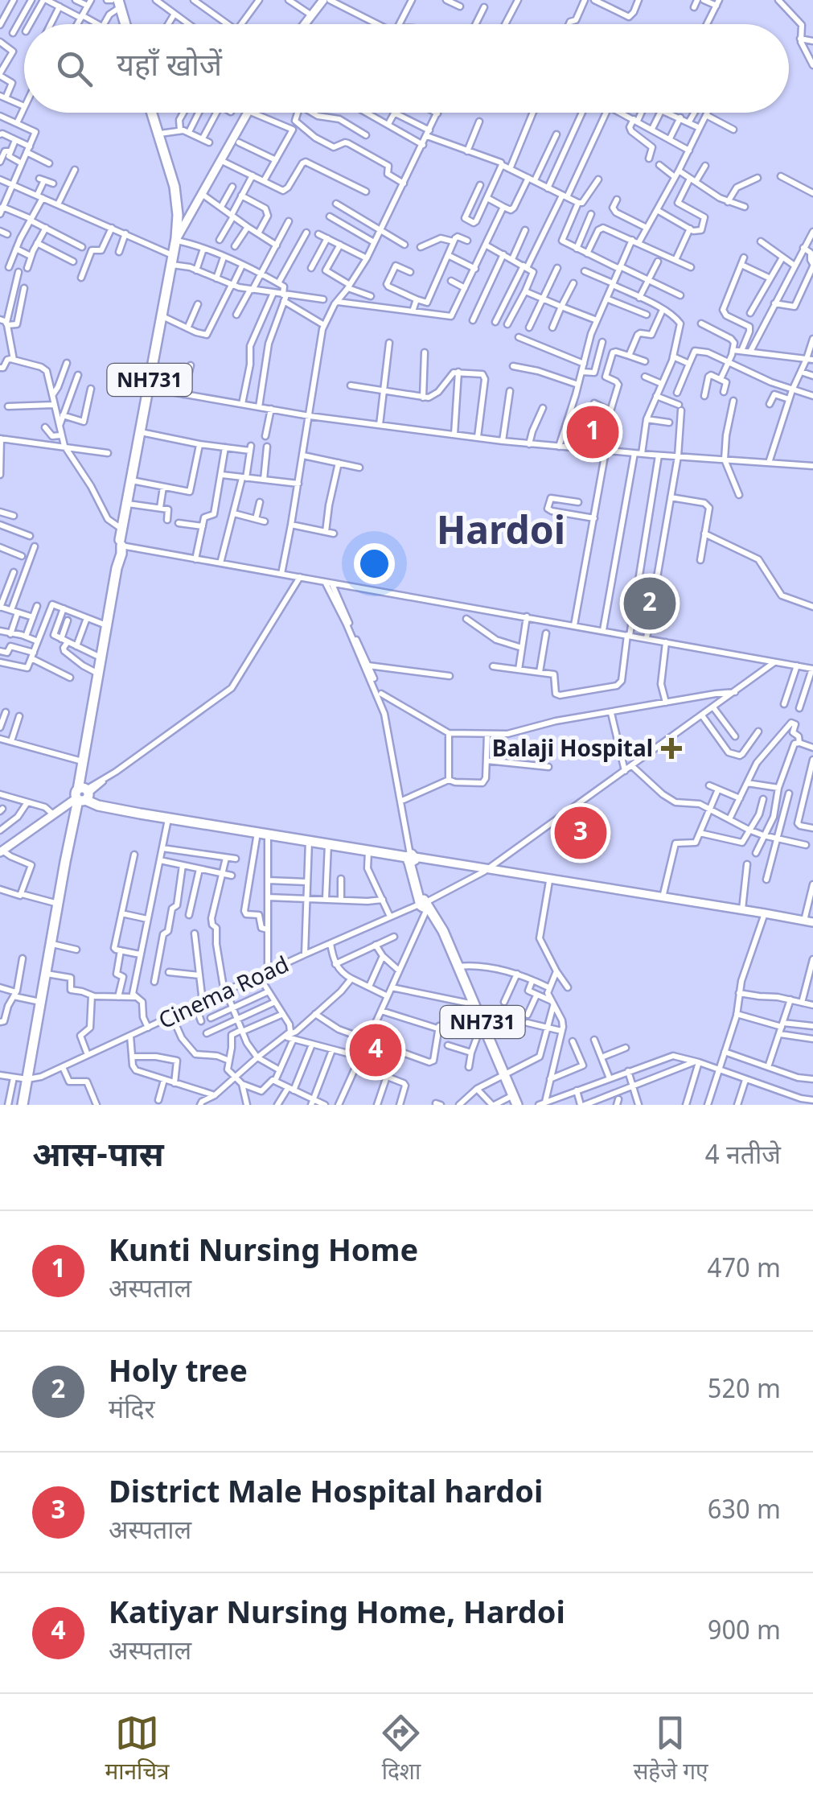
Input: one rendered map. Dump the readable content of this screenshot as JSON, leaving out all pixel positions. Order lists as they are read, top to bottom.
{
  "streets": {
    "highway": ["NH731"],
    "street": ["Cinema Road"]
  },
  "crossings": [
    ["NH731", "Cinema Road"]
  ],
  "districts": ["Hardoi"],
  "places": {
    "health": ["Balaji Hospital"]
  },
  "page": {
    "search": "यहाँ खोजें",
    "pins": [
      "1",
      "2",
      "3",
      "4"
    ],
    "heading": ["आस-पास", "4 नतीजे"],
    "list": [
      {
        "mark": "1",
        "name": "Kunti Nursing Home",
        "note": "अस्पताल",
        "value": "470 m"
      },
      {
        "mark": "2",
        "name": "Holy tree",
        "note": "मंदिर",
        "value": "520 m"
      },
      {
        "mark": "3",
        "name": "District Male Hospital hardoi",
        "note": "अस्पताल",
        "value": "630 m"
      },
      {
        "mark": "4",
        "name": "Katiyar Nursing Home, Hardoi",
        "note": "अस्पताल",
        "value": "900 m"
      }
    ],
    "nav": ["मानचित्र", "दिशा", "सहेजे गए"]
  }
}
